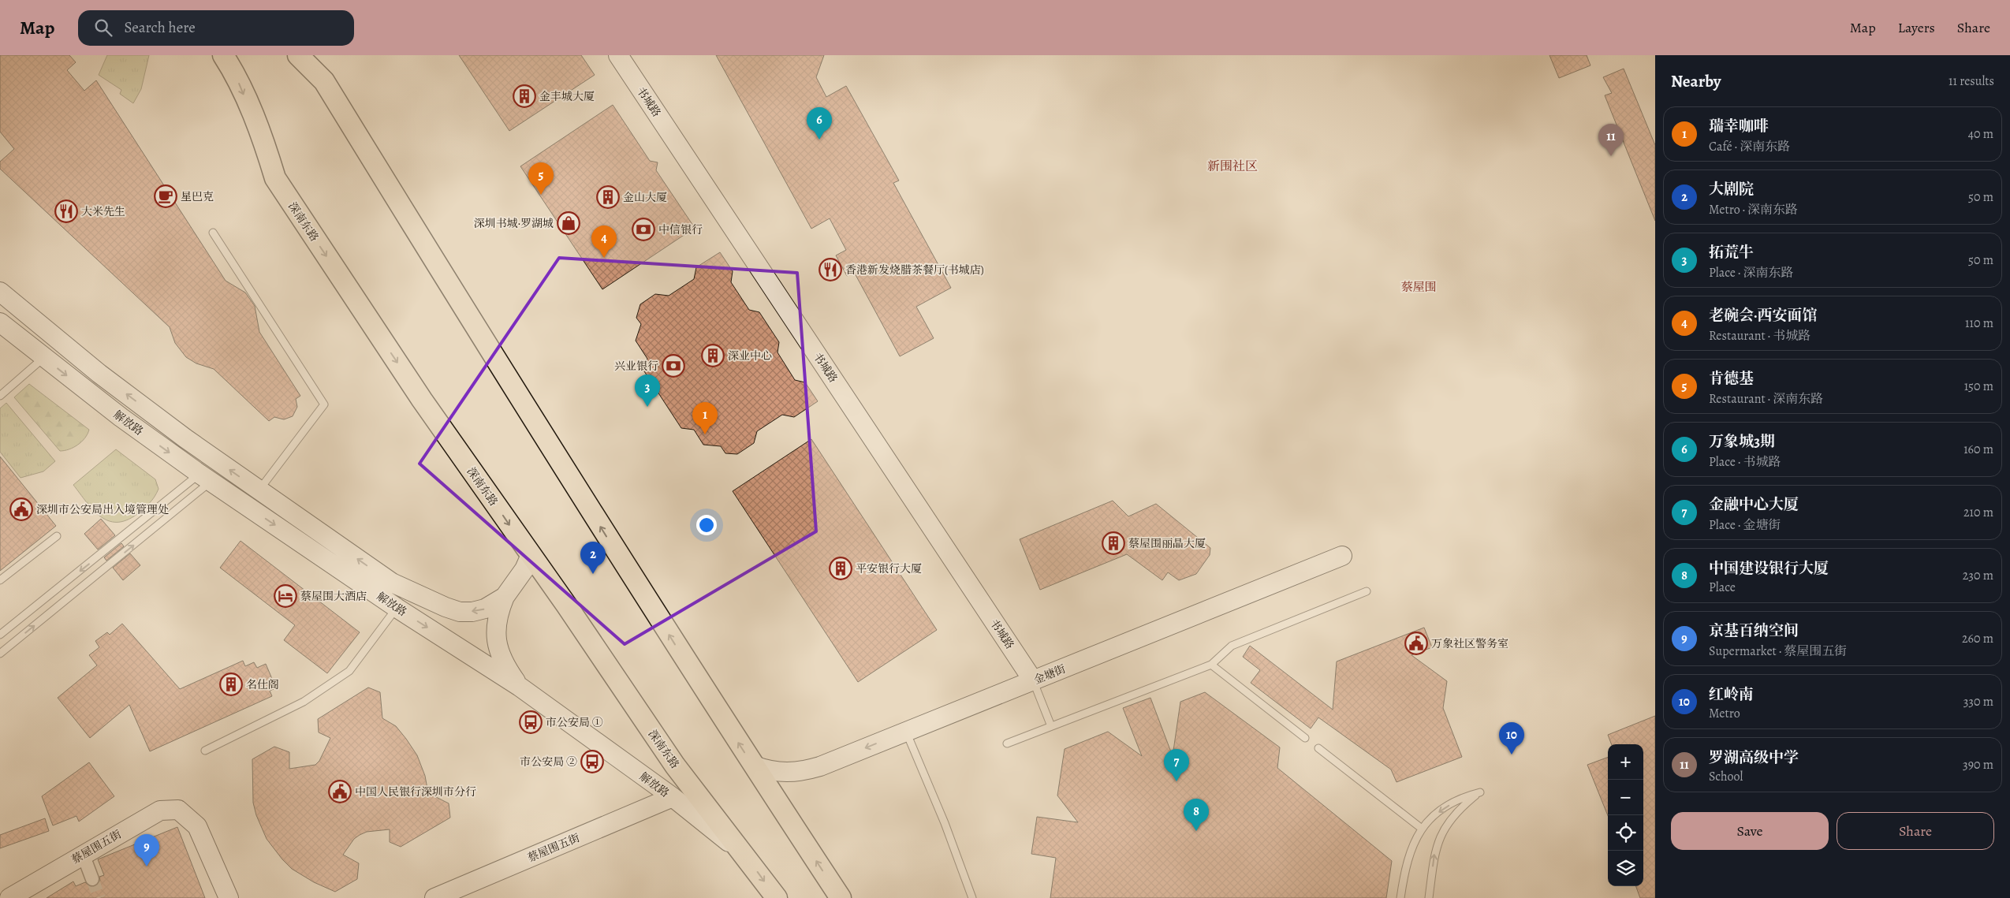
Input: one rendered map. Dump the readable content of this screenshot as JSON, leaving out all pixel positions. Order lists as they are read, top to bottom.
{
  "streets": {
    "main road": ["深南东路"],
    "street": [
      "书城路",
      "解放路",
      "金塘街",
      "蔡屋围五街"
    ]
  },
  "crossings": [
    ["书城路", "金塘街"],
    ["深南东路", "解放路"],
    ["解放路", "蔡屋围五街"]
  ],
  "districts": ["新围社区", "蔡屋围"],
  "places": {
    "building": [
      "金丰城大厦",
      "金山大厦",
      "深业中心",
      "蔡屋围丽晶大厦",
      "平安银行大厦",
      "名仕阁"
    ],
    "cafe": ["星巴克"],
    "restaurant": ["大米先生", "香港新发烧腊茶餐厅(书城店)"],
    "shop": ["深圳书城·罗湖城"],
    "bank": ["中信银行", "兴业银行"],
    "public building": ["深圳市公安局出入境管理处", "万象社区警务室", "中国人民银行深圳市分行"],
    "hotel": ["蔡屋围大酒店"],
    "bus stop": ["市公安局 ①", "市公安局 ②"]
  },
  "page": {
    "header": "Map",
    "search": "Search here",
    "nav": ["Map", "Layers", "Share"],
    "heading": ["Nearby", "11 results"],
    "list": [
      {
        "mark": "1",
        "name": "瑞幸咖啡",
        "note": "Café · 深南东路",
        "value": "40 m"
      },
      {
        "mark": "2",
        "name": "大剧院",
        "note": "Metro · 深南东路",
        "value": "50 m"
      },
      {
        "mark": "3",
        "name": "拓荒牛",
        "note": "Place · 深南东路",
        "value": "50 m"
      },
      {
        "mark": "4",
        "name": "老碗会·西安面馆",
        "note": "Restaurant · 书城路",
        "value": "110 m"
      },
      {
        "mark": "5",
        "name": "肯德基",
        "note": "Restaurant · 深南东路",
        "value": "150 m"
      },
      {
        "mark": "6",
        "name": "万象城3期",
        "note": "Place · 书城路",
        "value": "160 m"
      },
      {
        "mark": "7",
        "name": "金融中心大厦",
        "note": "Place · 金塘街",
        "value": "210 m"
      },
      {
        "mark": "8",
        "name": "中国建设银行大厦",
        "note": "Place",
        "value": "230 m"
      },
      {
        "mark": "9",
        "name": "京基百纳空间",
        "note": "Supermarket · 蔡屋围五街",
        "value": "260 m"
      },
      {
        "mark": "10",
        "name": "红岭南",
        "note": "Metro",
        "value": "330 m"
      },
      {
        "mark": "11",
        "name": "罗湖高级中学",
        "note": "School",
        "value": "390 m"
      }
    ],
    "pins": [
      "6",
      "11",
      "5",
      "4",
      "3",
      "1",
      "2",
      "10",
      "7",
      "8",
      "9"
    ],
    "map_buttons": ["+", "−"],
    "buttons": ["Save", "Share"]
  }
}
